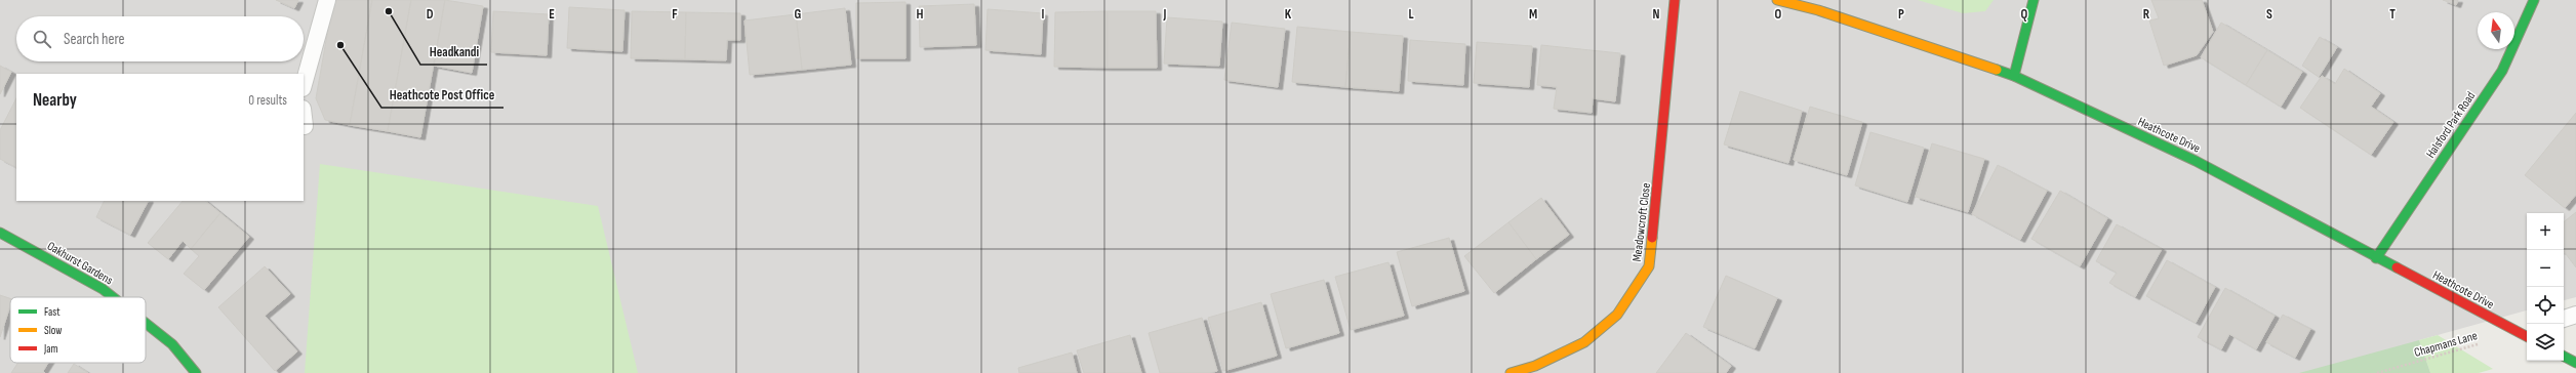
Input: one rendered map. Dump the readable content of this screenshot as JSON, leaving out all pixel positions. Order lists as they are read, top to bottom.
{
  "streets": {
    "street": [
      "Halsford Park Road",
      "Heathcote Drive",
      "Meadowcroft Close",
      "Oakhurst Gardens"
    ],
    "path": ["Chapmans Lane"]
  },
  "crossings": [
    ["Halsford Park Road", "Heathcote Drive"],
    ["Heathcote Drive", "Chapmans Lane"]
  ],
  "places": ["Headkandi", "Heathcote Post Office"],
  "legend": ["Fast", "Slow", "Jam"],
  "north": "top",
  "page": {
    "search": "Search here",
    "heading": ["Nearby", "0 results"],
    "map_buttons": ["+", "−"]
  },
  "grid": {
    "columns": [
      "D",
      "E",
      "F",
      "G",
      "H",
      "I",
      "J",
      "K",
      "L",
      "M",
      "N",
      "O",
      "P",
      "Q",
      "R",
      "S",
      "T"
    ]
  }
}
